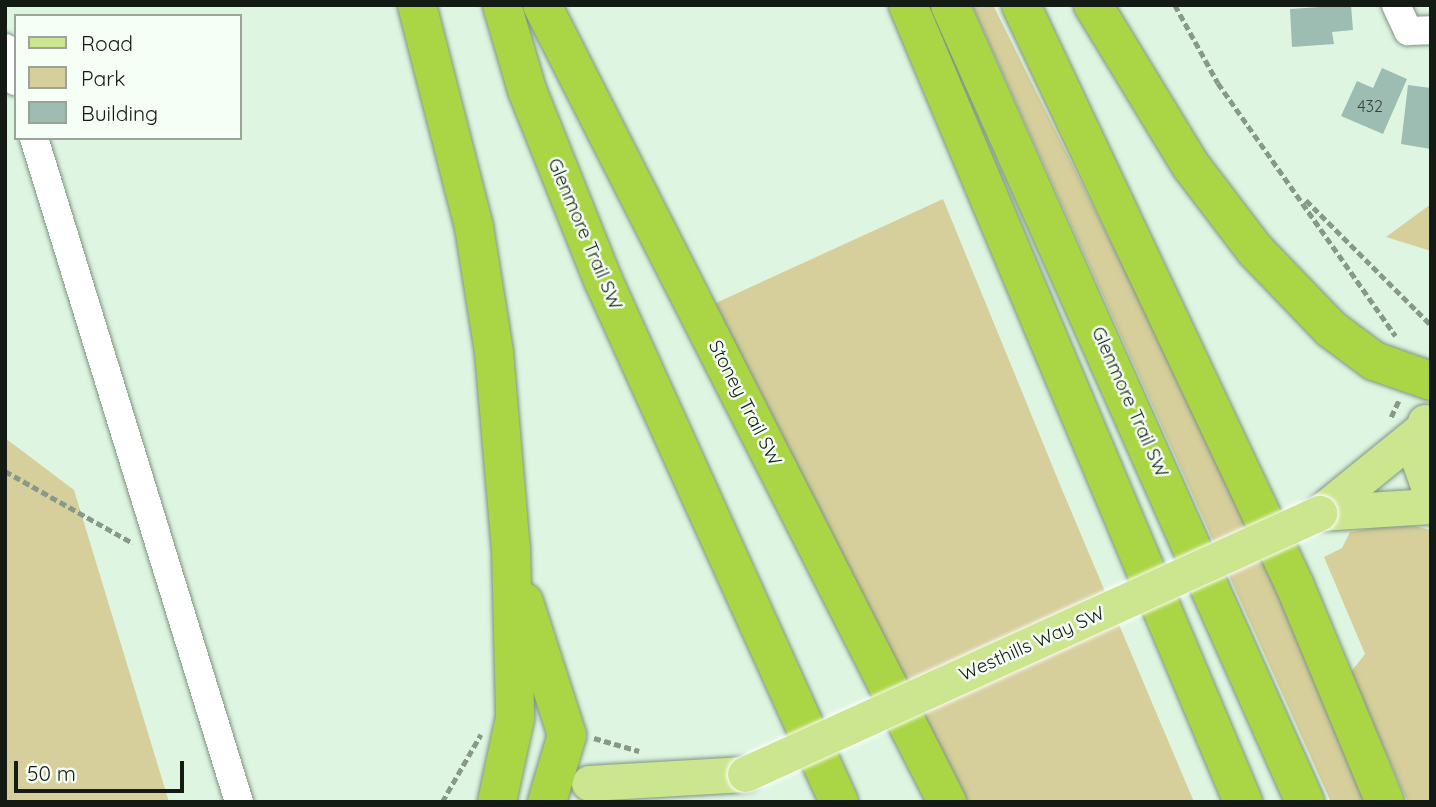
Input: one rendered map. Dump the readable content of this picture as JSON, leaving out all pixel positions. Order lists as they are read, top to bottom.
{
  "streets": {
    "highway": ["Glenmore Trail SW", "Stoney Trail SW"],
    "main road": ["Westhills Way SW"]
  },
  "house_numbers": ["432"],
  "legend": ["Road", "Park", "Building"],
  "scale_bar": "50 m"
}
